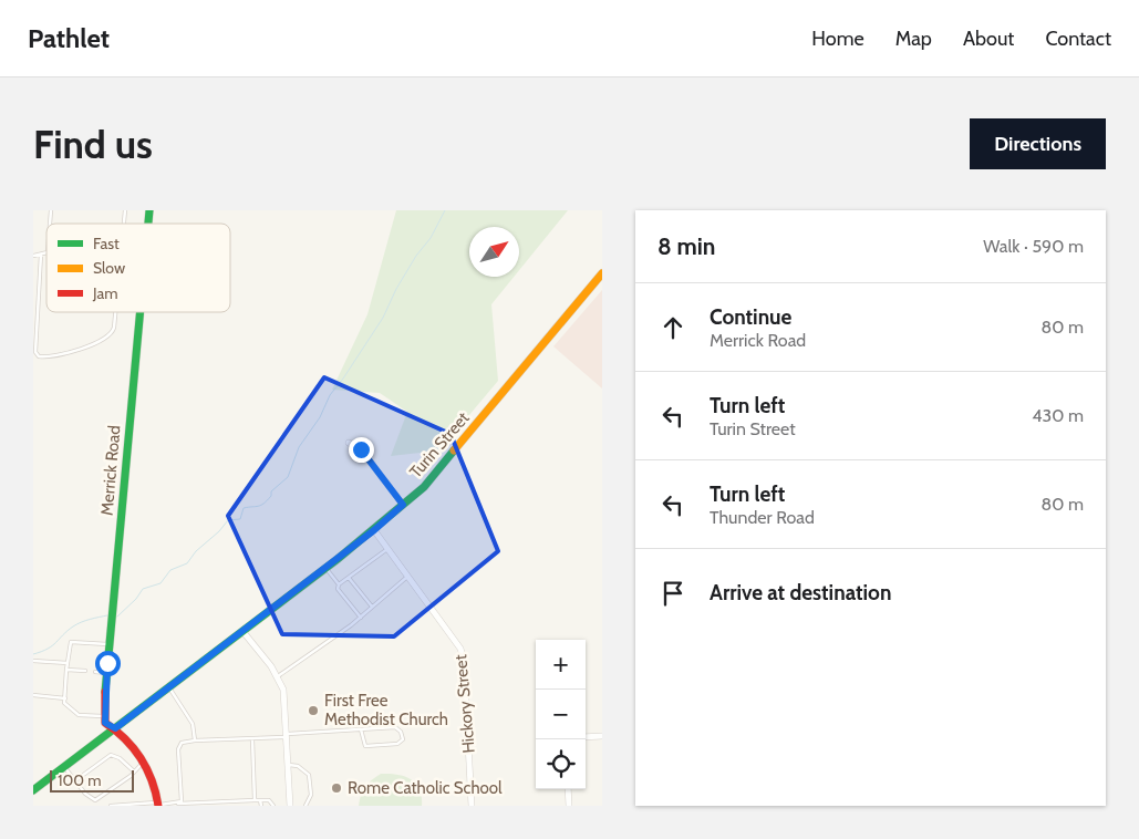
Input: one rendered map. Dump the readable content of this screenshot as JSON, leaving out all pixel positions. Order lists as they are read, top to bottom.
{
  "streets": {
    "main road": ["Turin Street", "Merrick Road"],
    "street": ["Hickory Street"]
  },
  "crossings": [
    ["Turin Street", "Hickory Street"]
  ],
  "places": ["First Free Methodist Church", "Rome Catholic School"],
  "legend": ["Fast", "Slow", "Jam"],
  "scale_bar": "100 m",
  "north": "top right",
  "page": {
    "header": "Pathlet",
    "nav": [
      "Home",
      "Map",
      "About",
      "Contact"
    ],
    "buttons": "Directions",
    "title": "Find us",
    "heading": ["8 min", "Walk · 590 m"],
    "list": [
      ["Continue", "Merrick Road", "80 m"],
      ["Turn left", "Turin Street", "430 m"],
      ["Turn left", "Thunder Road", "80 m"],
      "Arrive at destination"
    ],
    "map_buttons": ["+", "−"],
    "scale": "100 m"
  }
}
